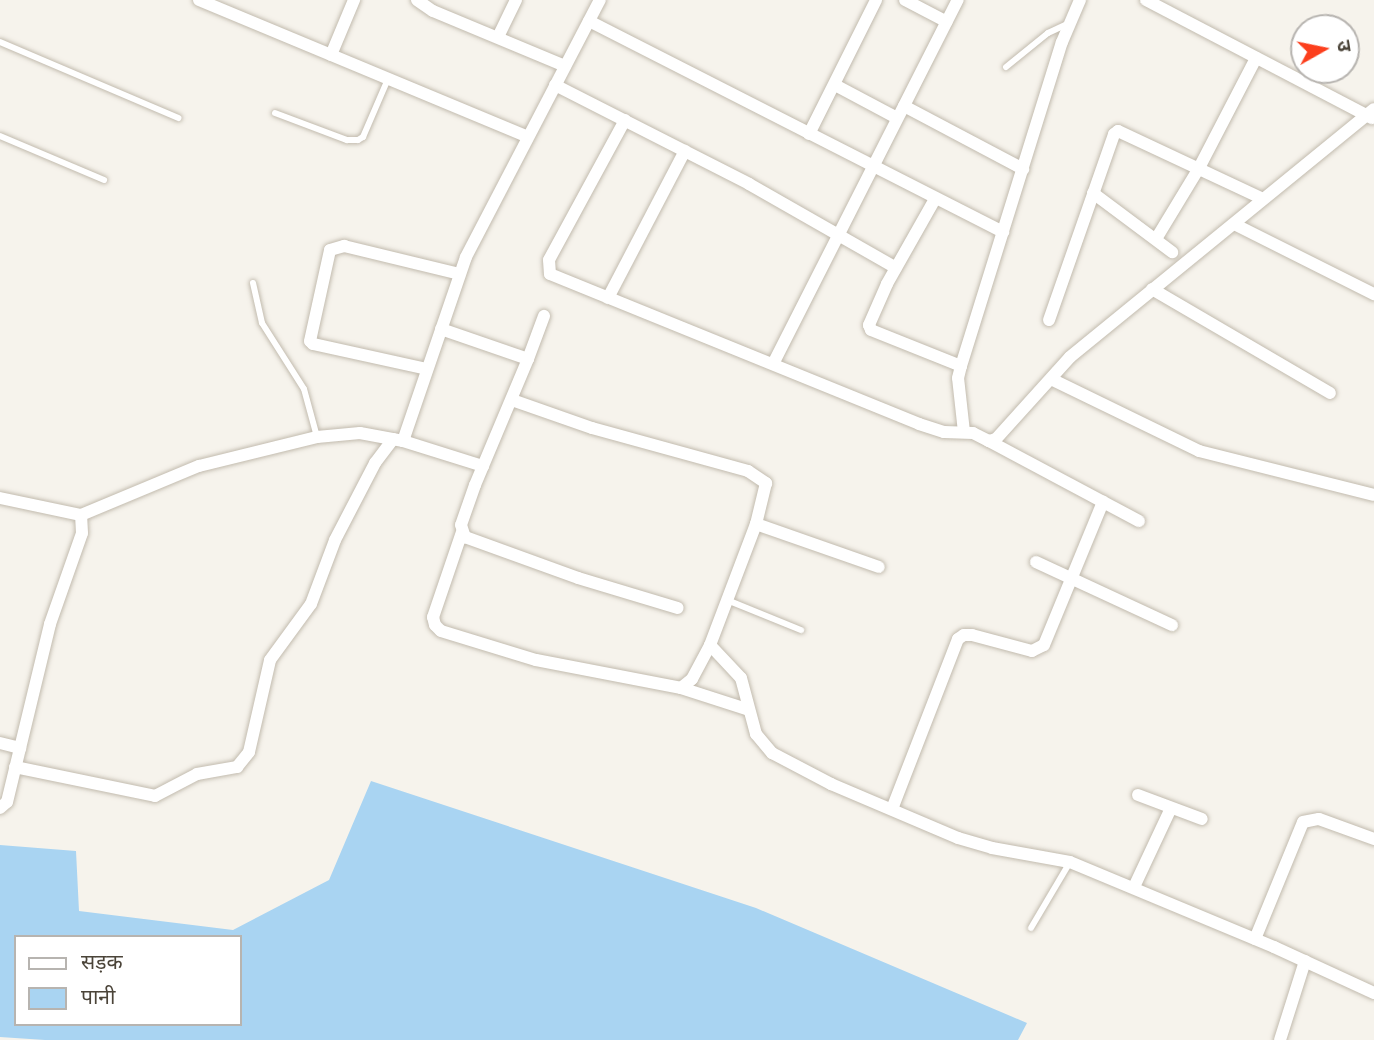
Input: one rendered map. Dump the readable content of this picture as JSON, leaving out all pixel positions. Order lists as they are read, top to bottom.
{
  "legend": ["सड़क", "पानी"],
  "north": "right"
}
